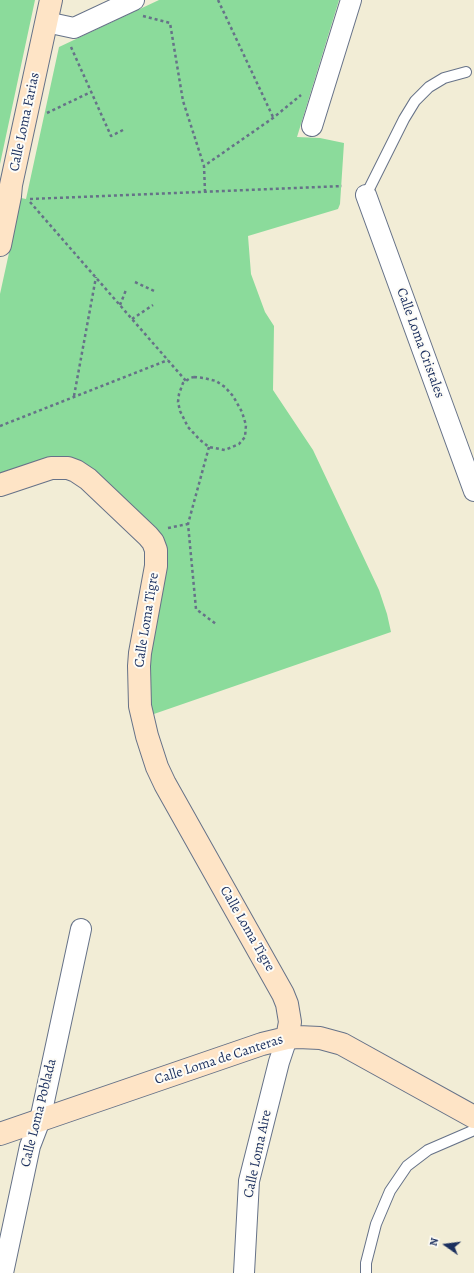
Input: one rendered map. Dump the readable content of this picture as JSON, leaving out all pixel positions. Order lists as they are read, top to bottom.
{
  "streets": {
    "main road": ["Calle Loma Farias", "Calle Loma Tigre", "Calle Loma de Canteras"],
    "street": ["Calle Loma Cristales", "Calle Loma Poblada", "Calle Loma Aire"]
  },
  "crossings": [
    ["Calle Loma Tigre", "Calle Loma de Canteras"],
    ["Calle Loma Tigre", "Calle Loma Aire"],
    ["Calle Loma de Canteras", "Calle Loma Poblada"],
    ["Calle Loma de Canteras", "Calle Loma Aire"]
  ],
  "north": "left"
}
